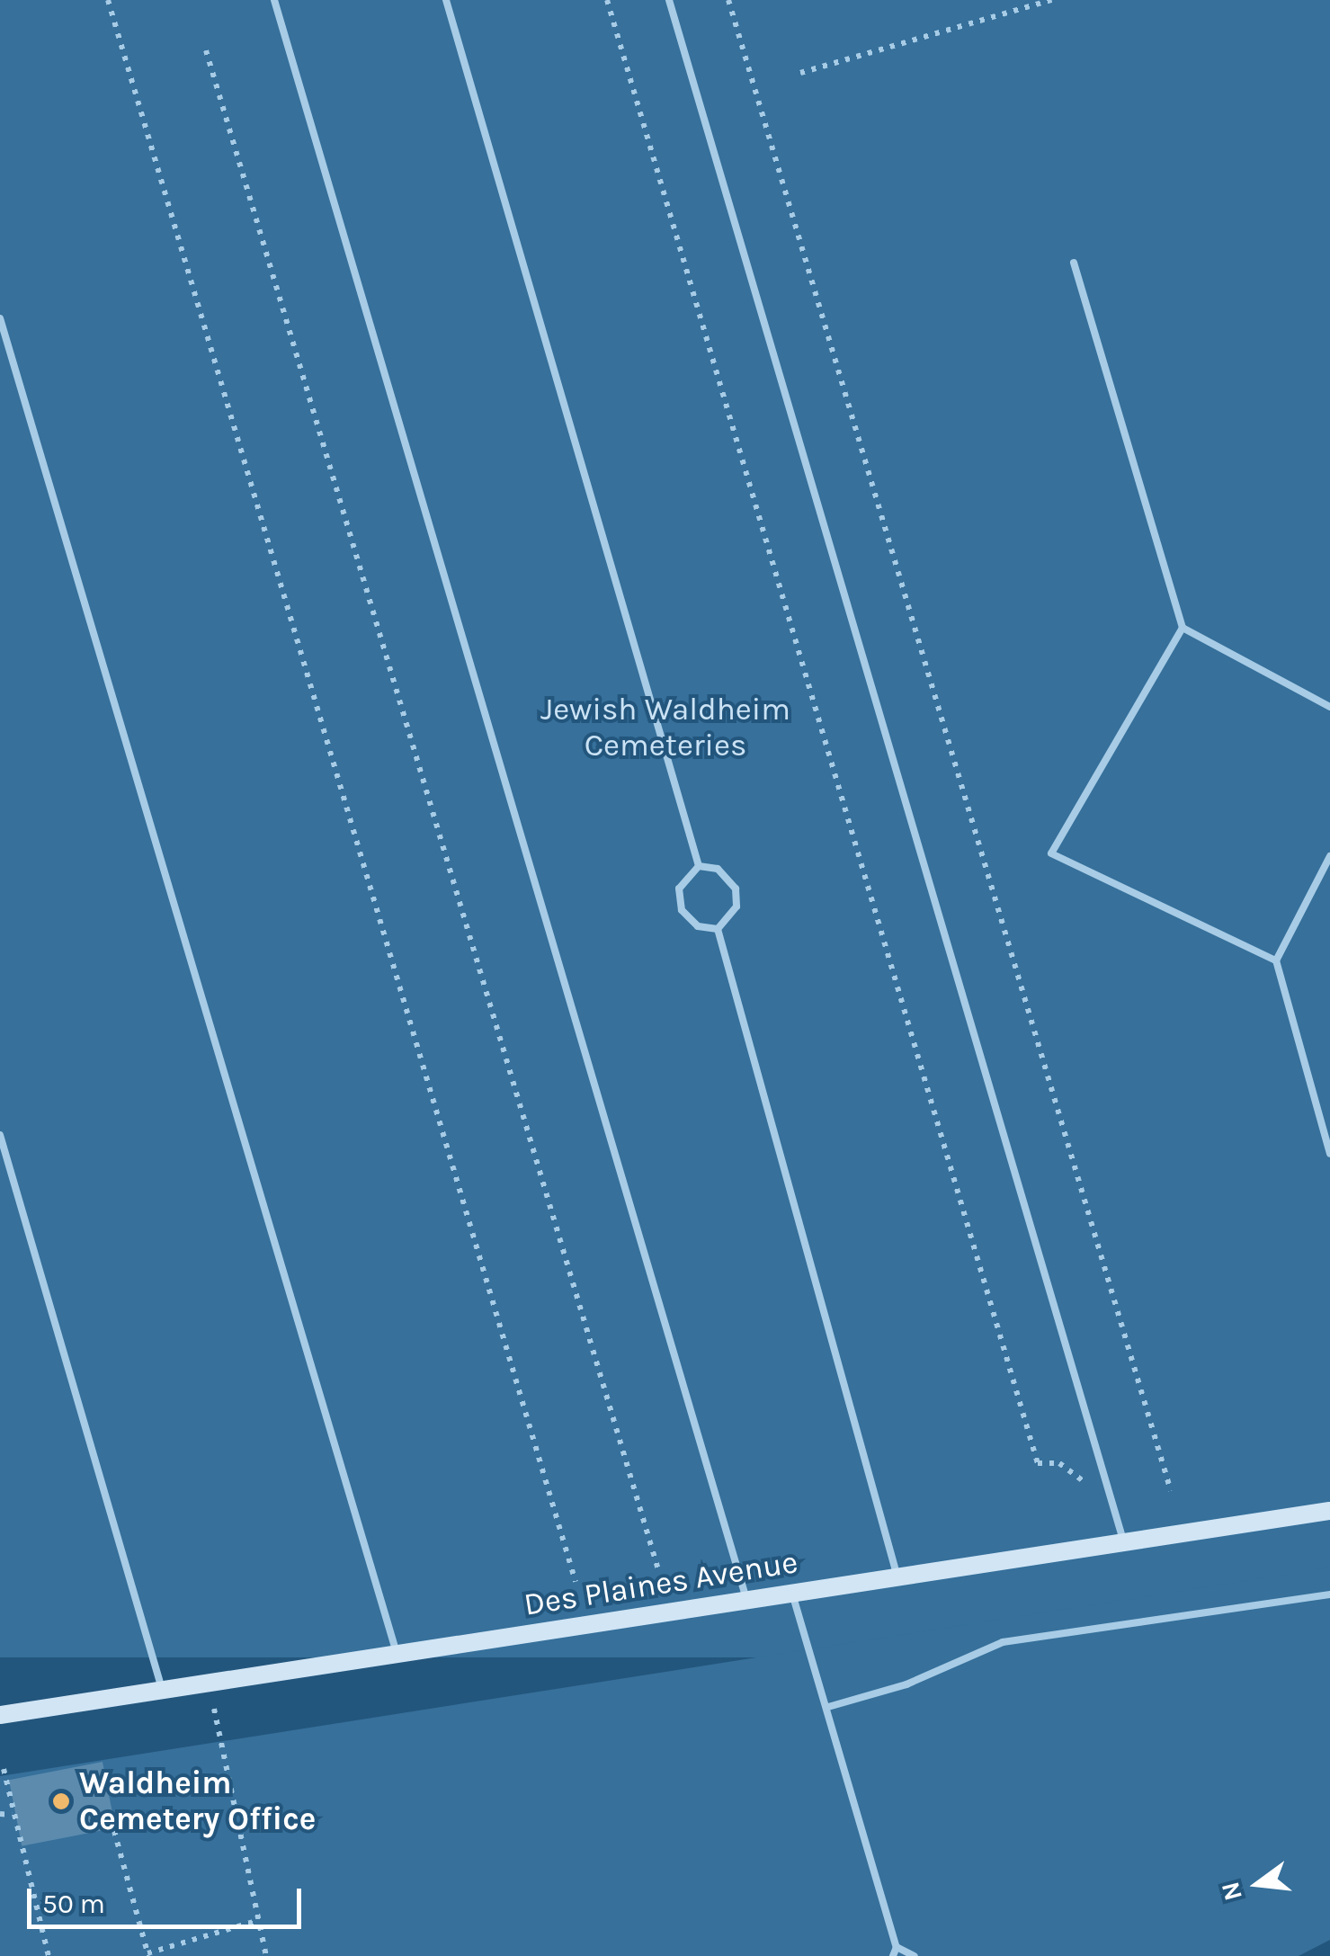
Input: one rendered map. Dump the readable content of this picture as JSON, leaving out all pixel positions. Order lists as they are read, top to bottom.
{
  "streets": {
    "main road": ["Des Plaines Avenue"]
  },
  "parks": ["Jewish Waldheim Cemeteries"],
  "places": ["Waldheim Cemetery Office"],
  "scale_bar": "50 m",
  "north": "left"
}
